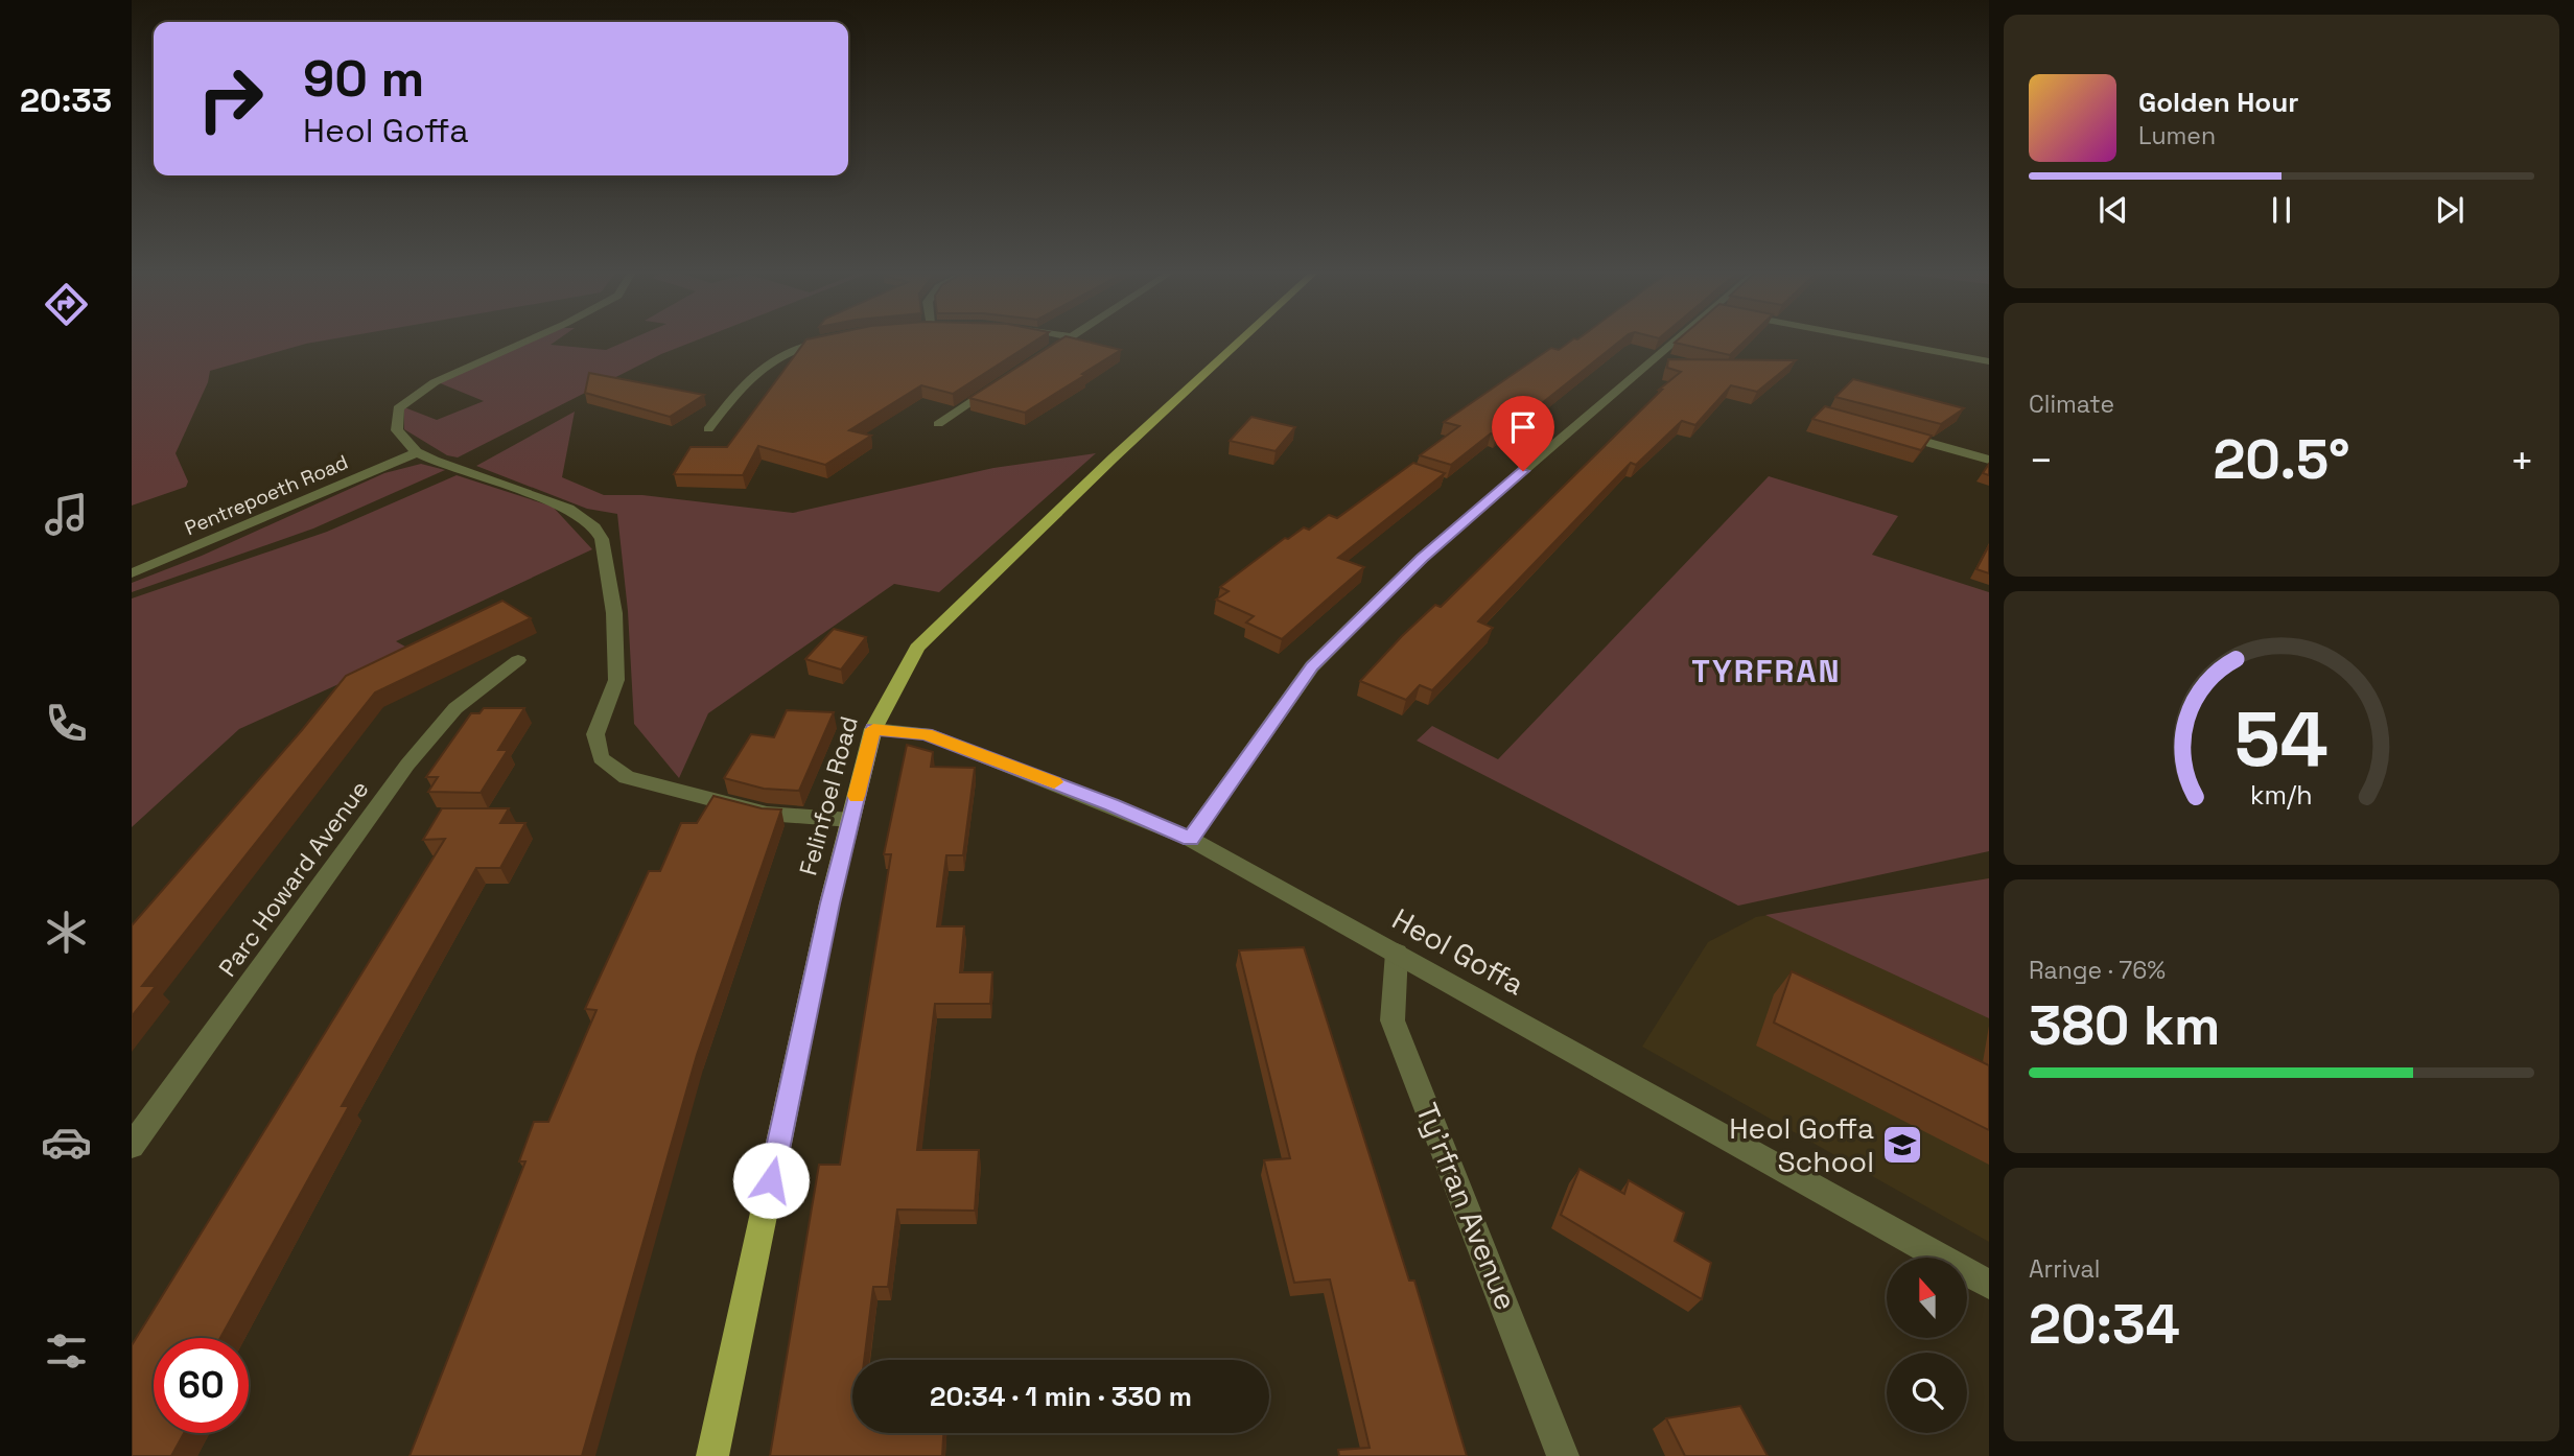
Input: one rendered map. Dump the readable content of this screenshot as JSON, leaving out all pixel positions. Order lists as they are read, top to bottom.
{
  "streets": {
    "main road": ["Felinfoel Road"],
    "street": [
      "Pentrepoeth Road",
      "Parc Howard Avenue",
      "Heol Goffa",
      "Ty'rfran Avenue"
    ]
  },
  "crossings": [
    ["Felinfoel Road", "Heol Goffa"],
    ["Heol Goffa", "Ty'rfran Avenue"]
  ],
  "districts": ["TYRFRAN"],
  "places": {
    "school or university": ["Heol Goffa School"]
  },
  "north": "top",
  "page": {
    "tabs": "20:33",
    "turn": ["90 m", "Heol Goffa"],
    "song": ["Golden Hour", "Lumen"],
    "tile": [
      "Climate",
      ["Range · 76%", "380 km"],
      ["Arrival", "20:34"]
    ],
    "heat": ["−", "20.5°", "+"],
    "limit": "60",
    "trip": "20:34 · 1 min · 330 m",
    "gauge": ["54", "km/h"]
  }
}
